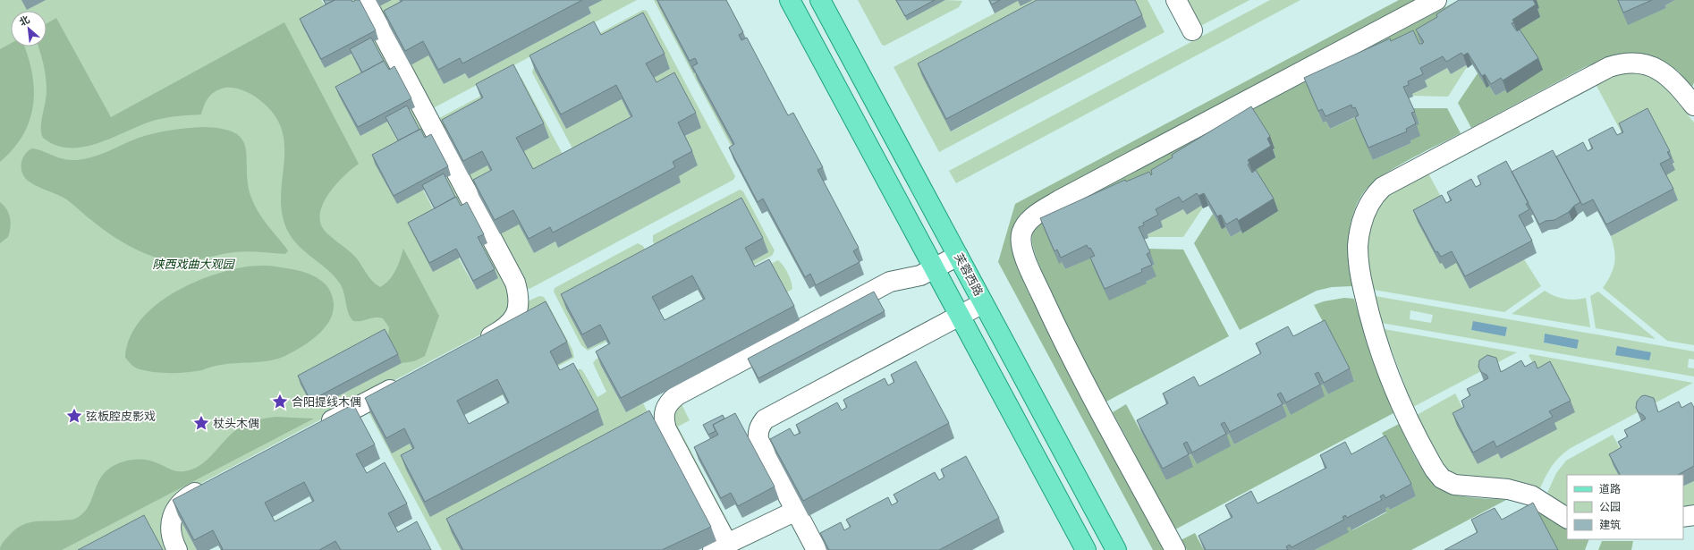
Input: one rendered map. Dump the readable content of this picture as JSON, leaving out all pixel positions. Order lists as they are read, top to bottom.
{
  "streets": {
    "main road": ["芙蓉西路"]
  },
  "parks": ["陕西戏曲大观园"],
  "places": {
    "place": ["合阳提线木偶", "弦板腔皮影戏", "杖头木偶"]
  },
  "legend": ["道路", "公园", "建筑"],
  "north": "top left"
}
